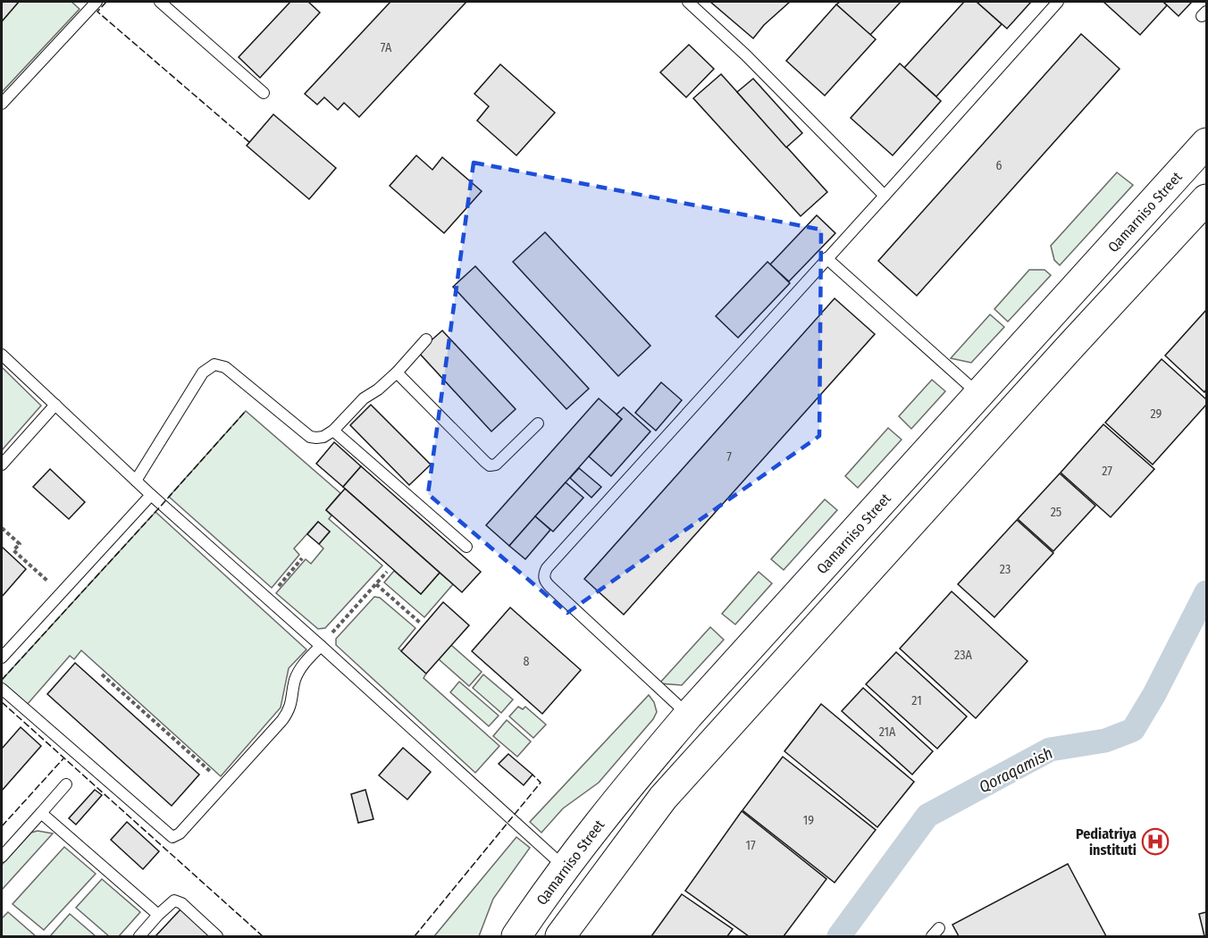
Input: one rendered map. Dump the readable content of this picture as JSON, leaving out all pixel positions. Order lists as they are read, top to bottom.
{
  "streets": {
    "main road": ["Qamarniso Street"]
  },
  "water": ["Qoraqamish"],
  "places": {
    "hospital": ["Pediatriya instituti"]
  },
  "house_numbers": [
    "7A",
    "6",
    "29",
    "7",
    "27",
    "25",
    "23",
    "23A",
    "8",
    "21",
    "21A",
    "19",
    "17"
  ]
}
